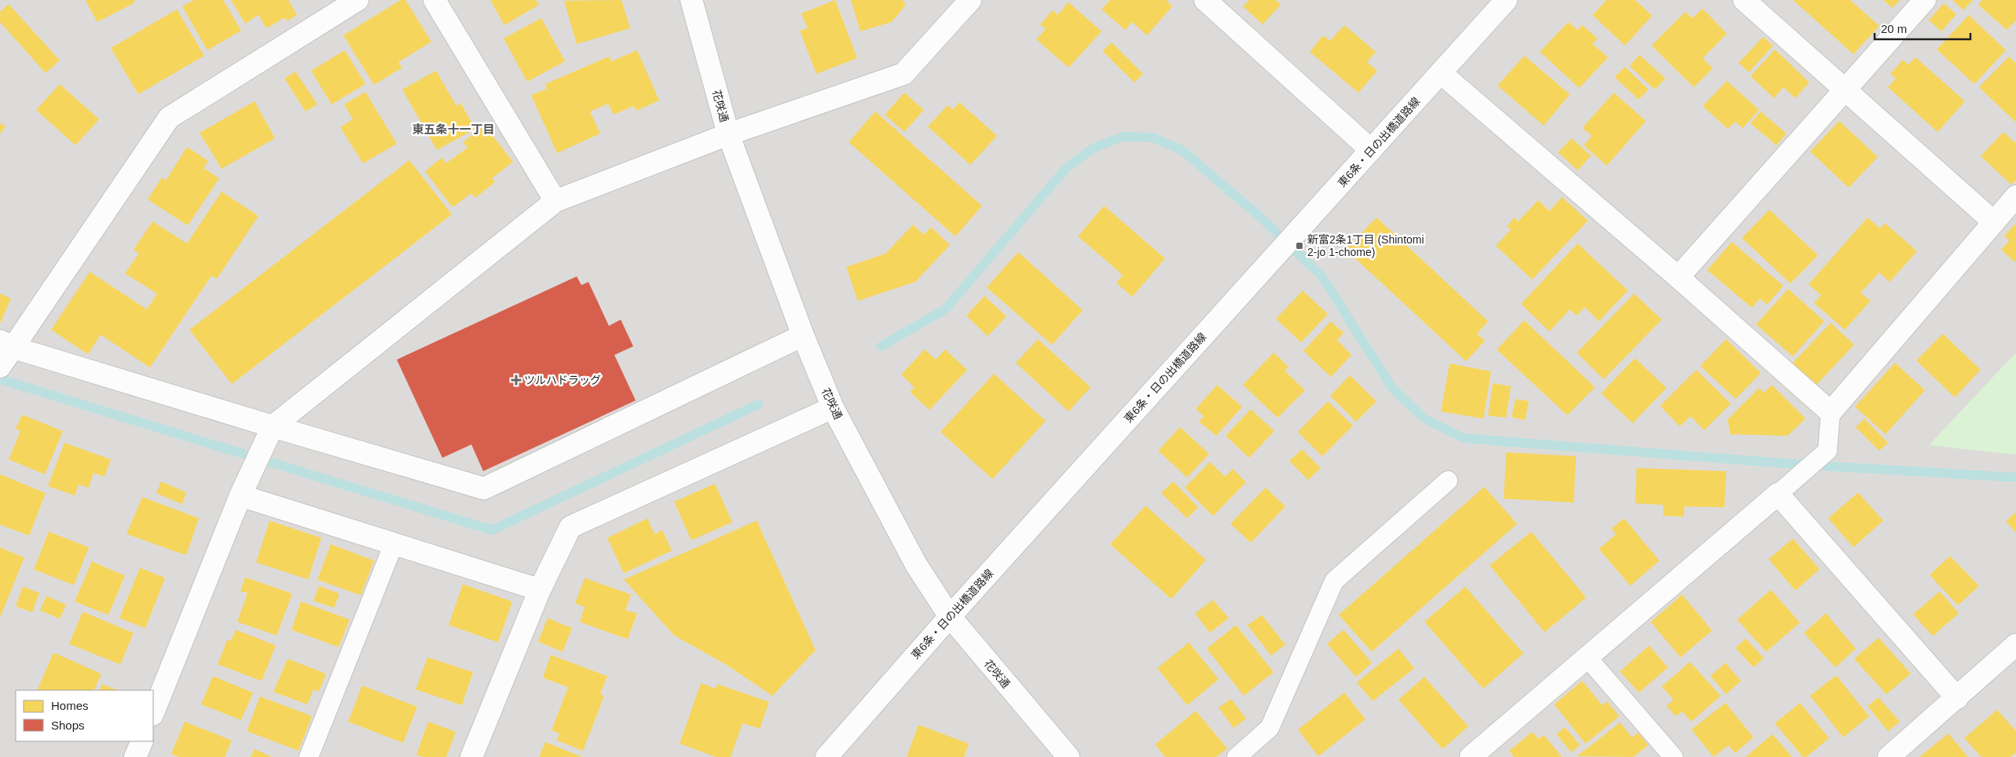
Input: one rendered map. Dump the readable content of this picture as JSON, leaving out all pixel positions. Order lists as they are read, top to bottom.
{
  "streets": {
    "street": ["花咲通", "東6条・日の出橋道路線"]
  },
  "crossings": [
    ["花咲通", "東6条・日の出橋道路線"]
  ],
  "districts": ["東五条十一丁目"],
  "places": {
    "transit": ["新富2条1丁目 (Shintomi 2-jo 1-chome)"],
    "health": ["ツルハドラッグ"]
  },
  "legend": ["Homes", "Shops"],
  "scale_bar": "20 m"
}
